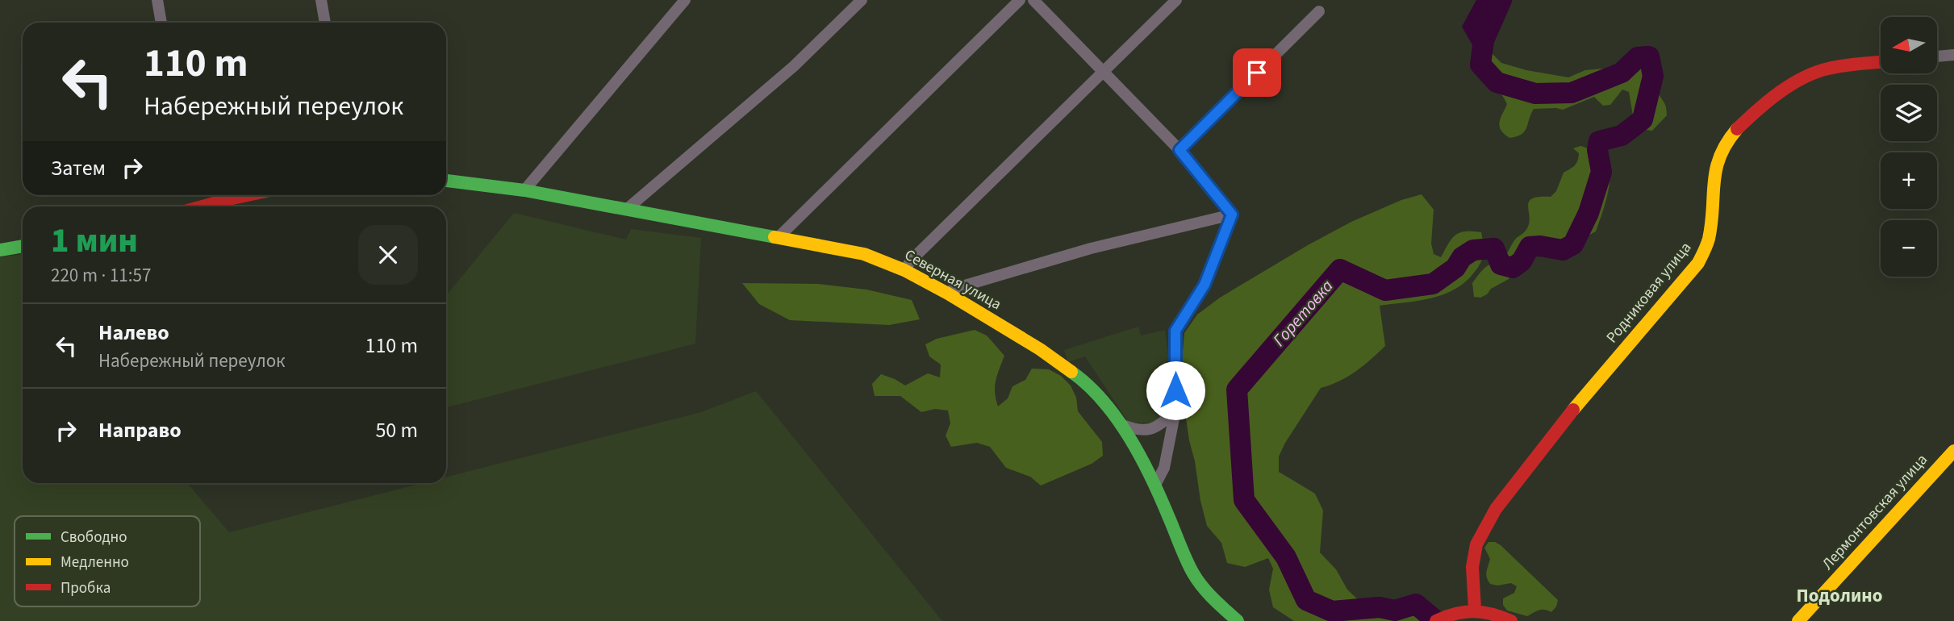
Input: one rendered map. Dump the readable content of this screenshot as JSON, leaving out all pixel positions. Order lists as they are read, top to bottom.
{
  "streets": {
    "street": ["Северная улица", "Родниковая улица", "Лермонтовская улица"]
  },
  "districts": ["Подолино"],
  "water": ["Горетовка"],
  "legend": ["Свободно", "Медленно", "Пробка"],
  "north": "left",
  "page": {
    "map_buttons": ["+", "−"],
    "turn": ["110 m", "Набережный переулок"],
    "then": "Затем",
    "heading": ["1 мин", "220 m · 11:57"],
    "list": [
      {
        "name": "Налево",
        "note": "Набережный переулок",
        "value": "110 m"
      },
      {
        "name": "Направо",
        "value": "50 m"
      }
    ]
  }
}
